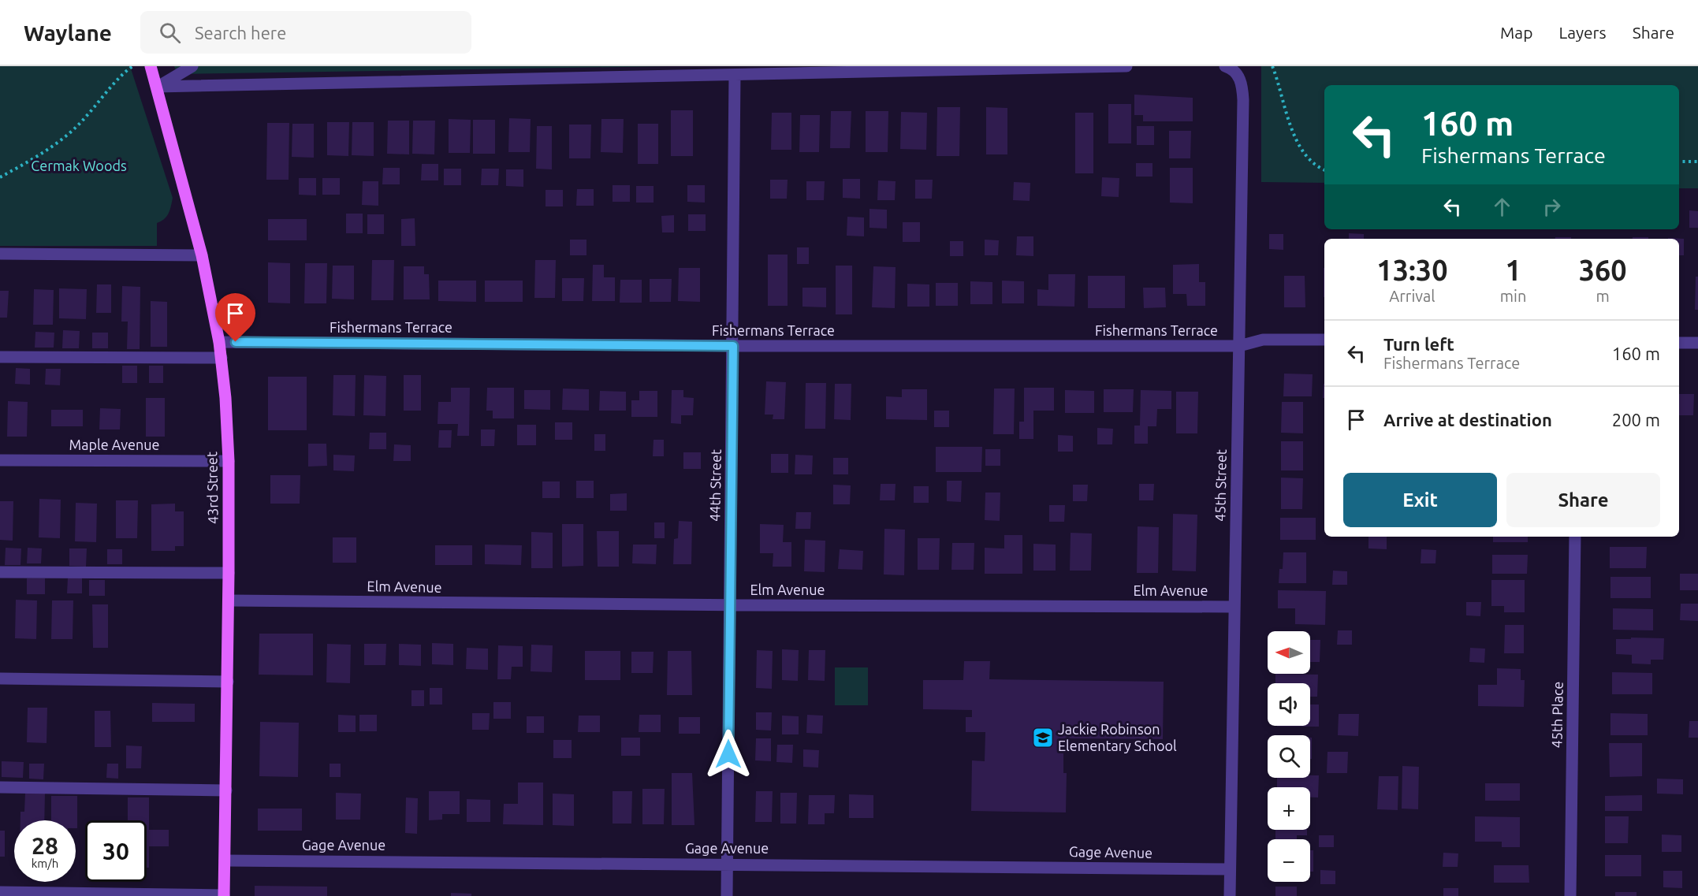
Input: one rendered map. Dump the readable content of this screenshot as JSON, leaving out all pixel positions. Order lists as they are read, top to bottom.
{
  "streets": {
    "main road": ["43rd Street"],
    "street": [
      "Fishermans Terrace",
      "Maple Avenue",
      "44th Street",
      "45th Street",
      "Elm Avenue",
      "45th Place",
      "Gage Avenue"
    ]
  },
  "crossings": [
    ["Fishermans Terrace", "44th Street"],
    ["Fishermans Terrace", "45th Street"],
    ["Fishermans Terrace", "43rd Street"],
    ["Maple Avenue", "43rd Street"],
    ["44th Street", "Elm Avenue"],
    ["44th Street", "Gage Avenue"],
    ["45th Street", "Elm Avenue"],
    ["45th Street", "Gage Avenue"],
    ["43rd Street", "Elm Avenue"],
    ["43rd Street", "Gage Avenue"]
  ],
  "parks": ["Cermak Woods"],
  "places": {
    "school or university": ["Jackie Robinson Elementary School"]
  },
  "north": "left",
  "page": {
    "header": "Waylane",
    "search": "Search here",
    "nav": ["Map", "Layers", "Share"],
    "turn": ["160 m", "Fishermans Terrace"],
    "eta": [
      "13:30",
      "Arrival",
      "1",
      "min",
      "360",
      "m"
    ],
    "list": [
      {
        "name": "Turn left",
        "note": "Fishermans Terrace",
        "value": "160 m"
      },
      {
        "name": "Arrive at destination",
        "value": "200 m"
      }
    ],
    "buttons": ["Exit", "Share"],
    "map_buttons": ["+", "−"],
    "speed": "28 km/h",
    "limit": "30"
  }
}
